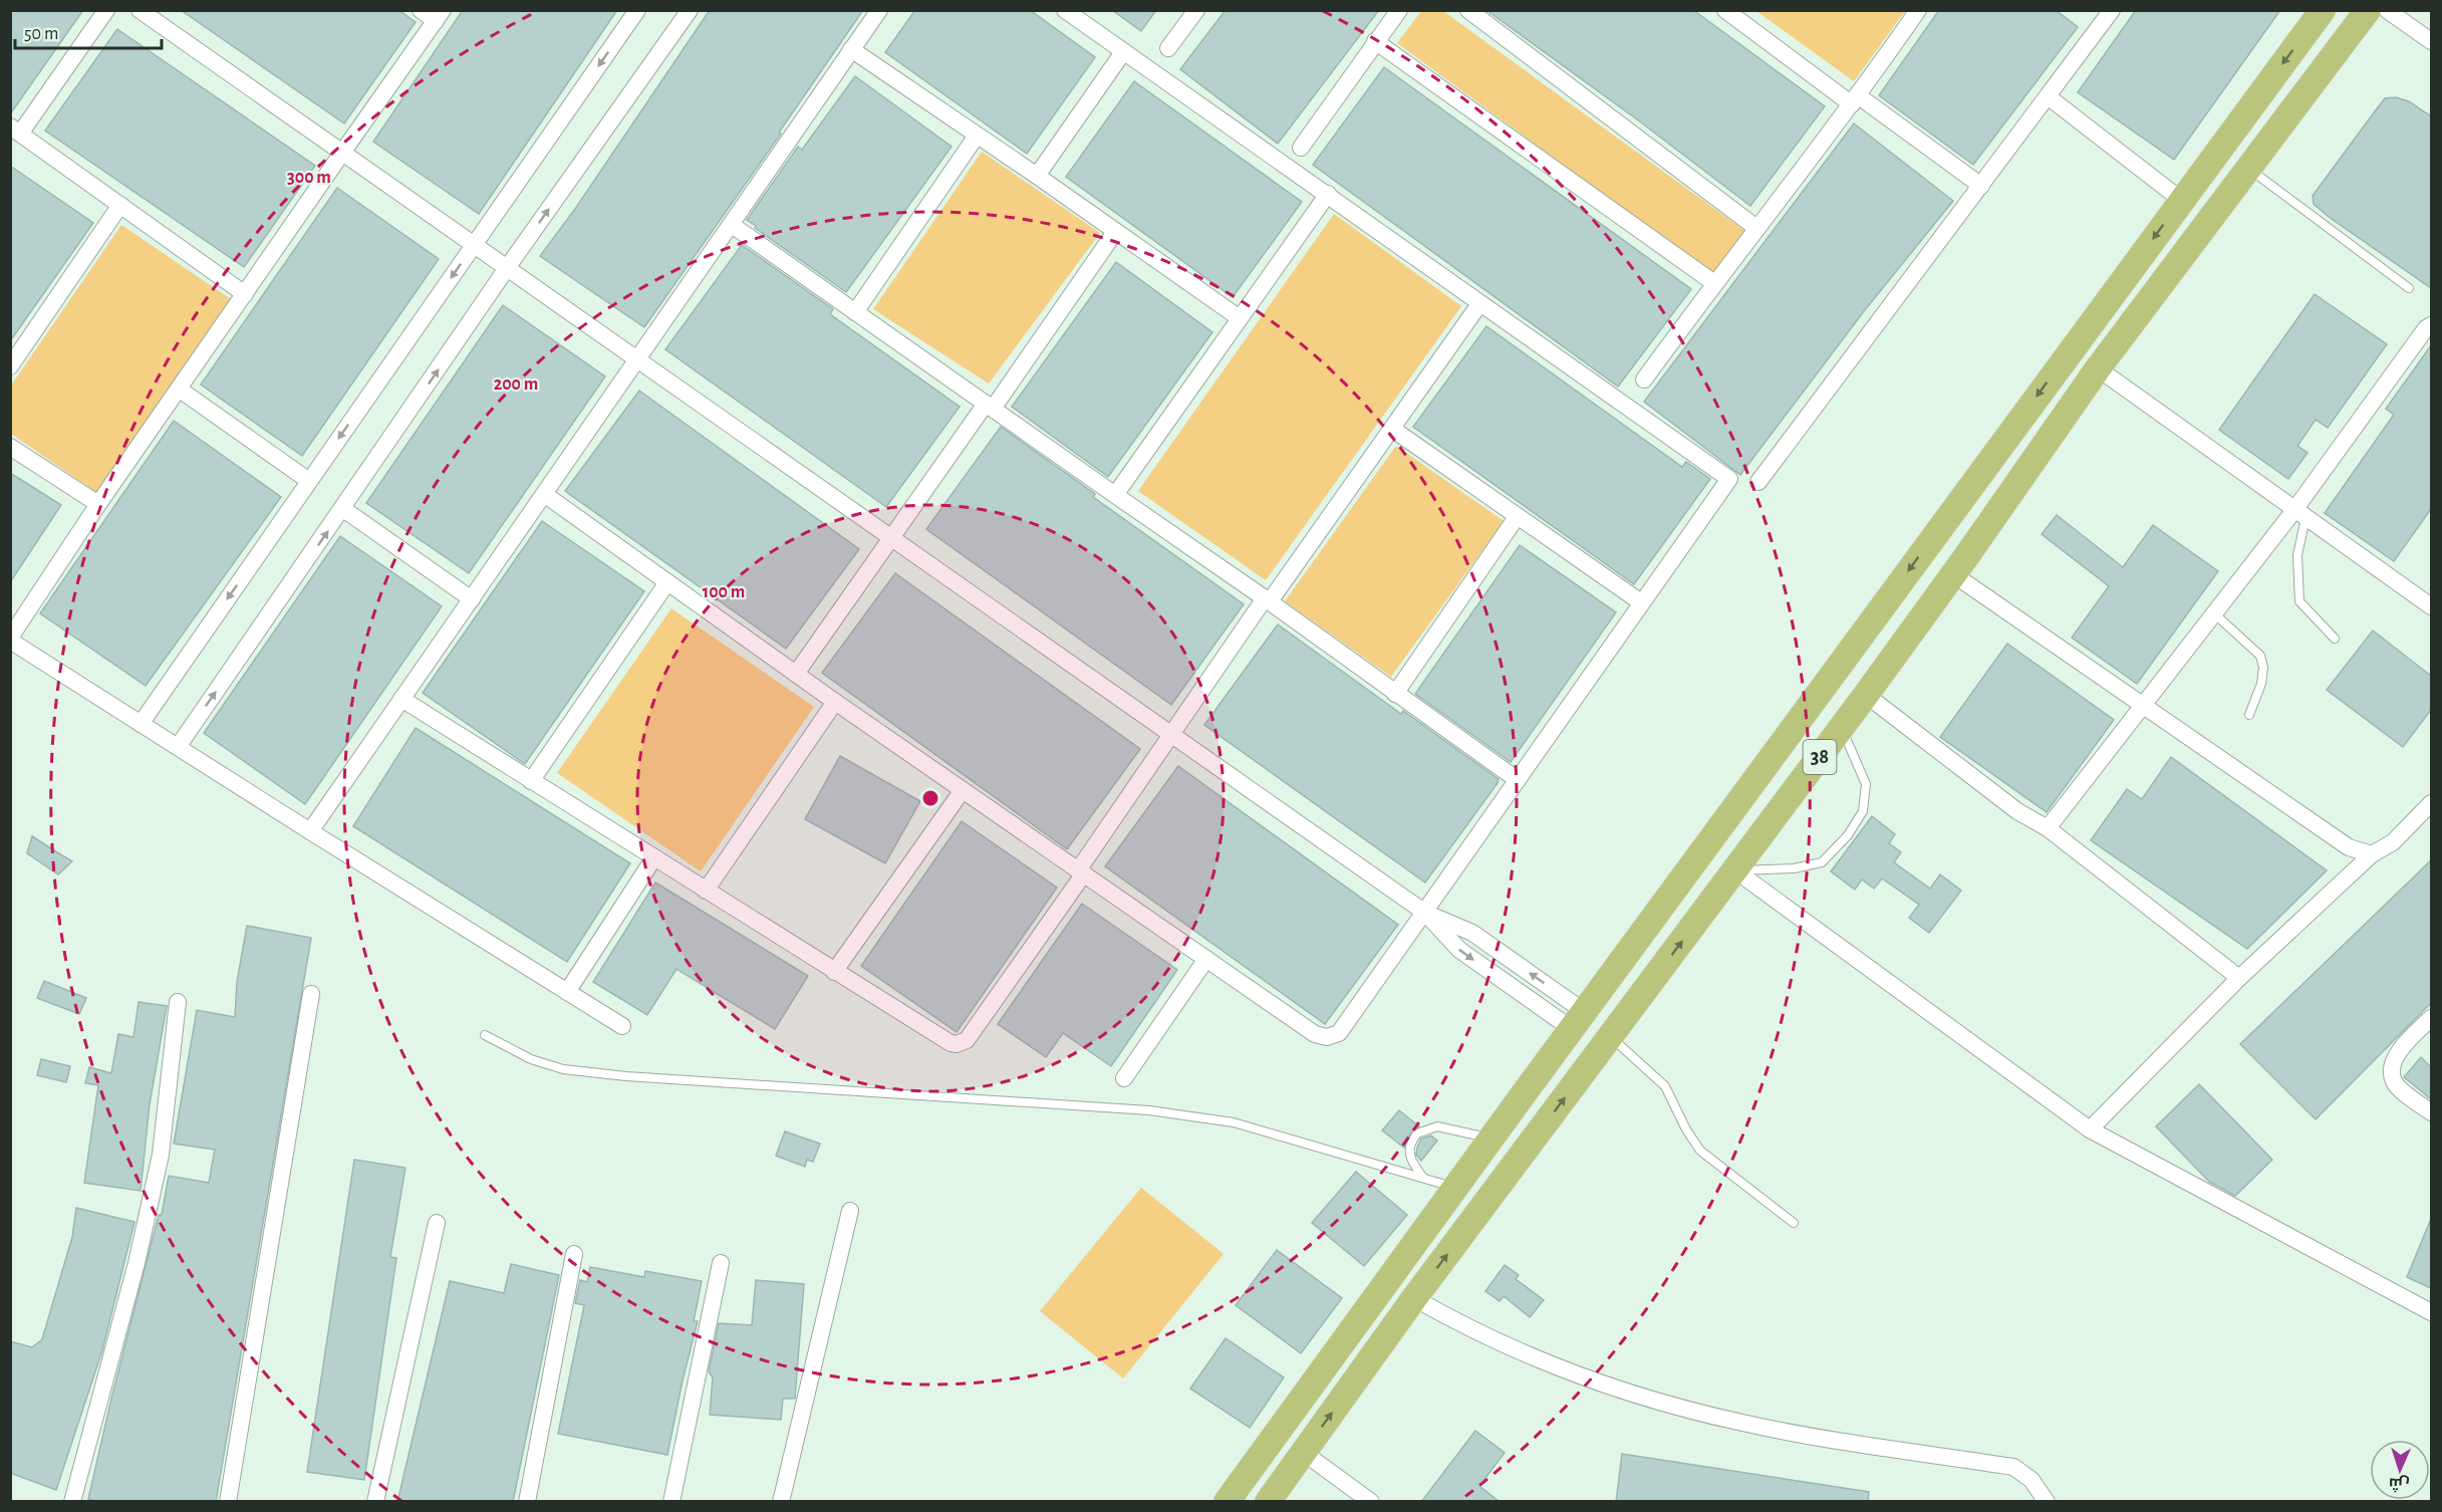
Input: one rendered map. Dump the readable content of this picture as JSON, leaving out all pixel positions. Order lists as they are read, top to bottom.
{
  "streets": {
    "main road": ["38"]
  },
  "scale_bar": "50 m",
  "north": "bottom",
  "rings": ["300 m", "200 m", "100 m"]
}
